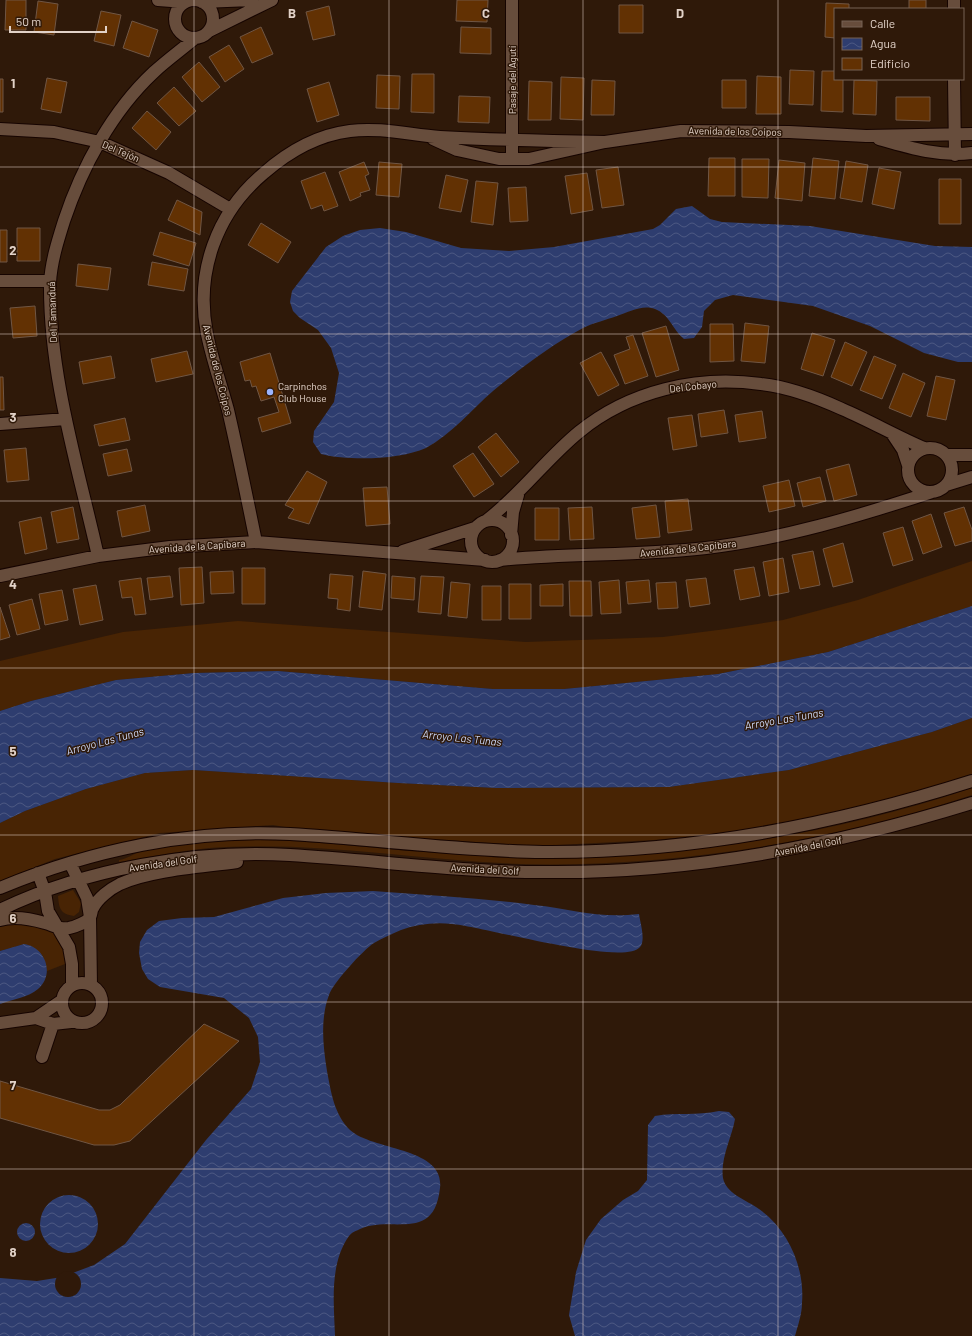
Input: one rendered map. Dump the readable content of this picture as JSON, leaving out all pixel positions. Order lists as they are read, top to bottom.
{
  "streets": {
    "street": [
      "Pasaje del Agutí",
      "Avenida de los Coipos",
      "Del Tejón",
      "Del Tamanduá",
      "Del Cobayo",
      "Avenida de la Capibara",
      "Avenida del Golf"
    ]
  },
  "crossings": [
    ["Pasaje del Agutí", "Avenida de los Coipos"],
    ["Avenida de los Coipos", "Del Tejón"],
    ["Avenida de los Coipos", "Avenida de la Capibara"],
    ["Del Tejón", "Del Tamanduá"],
    ["Del Tamanduá", "Avenida de la Capibara"],
    ["Del Cobayo", "Avenida de la Capibara"]
  ],
  "water": ["Arroyo Las Tunas"],
  "places": ["Carpinchos Club House"],
  "legend": ["Calle", "Agua", "Edificio"],
  "scale_bar": "50 m",
  "grid": {
    "columns": ["B", "C", "D"],
    "rows": [
      "1",
      "2",
      "3",
      "4",
      "5",
      "6",
      "7",
      "8"
    ]
  }
}
